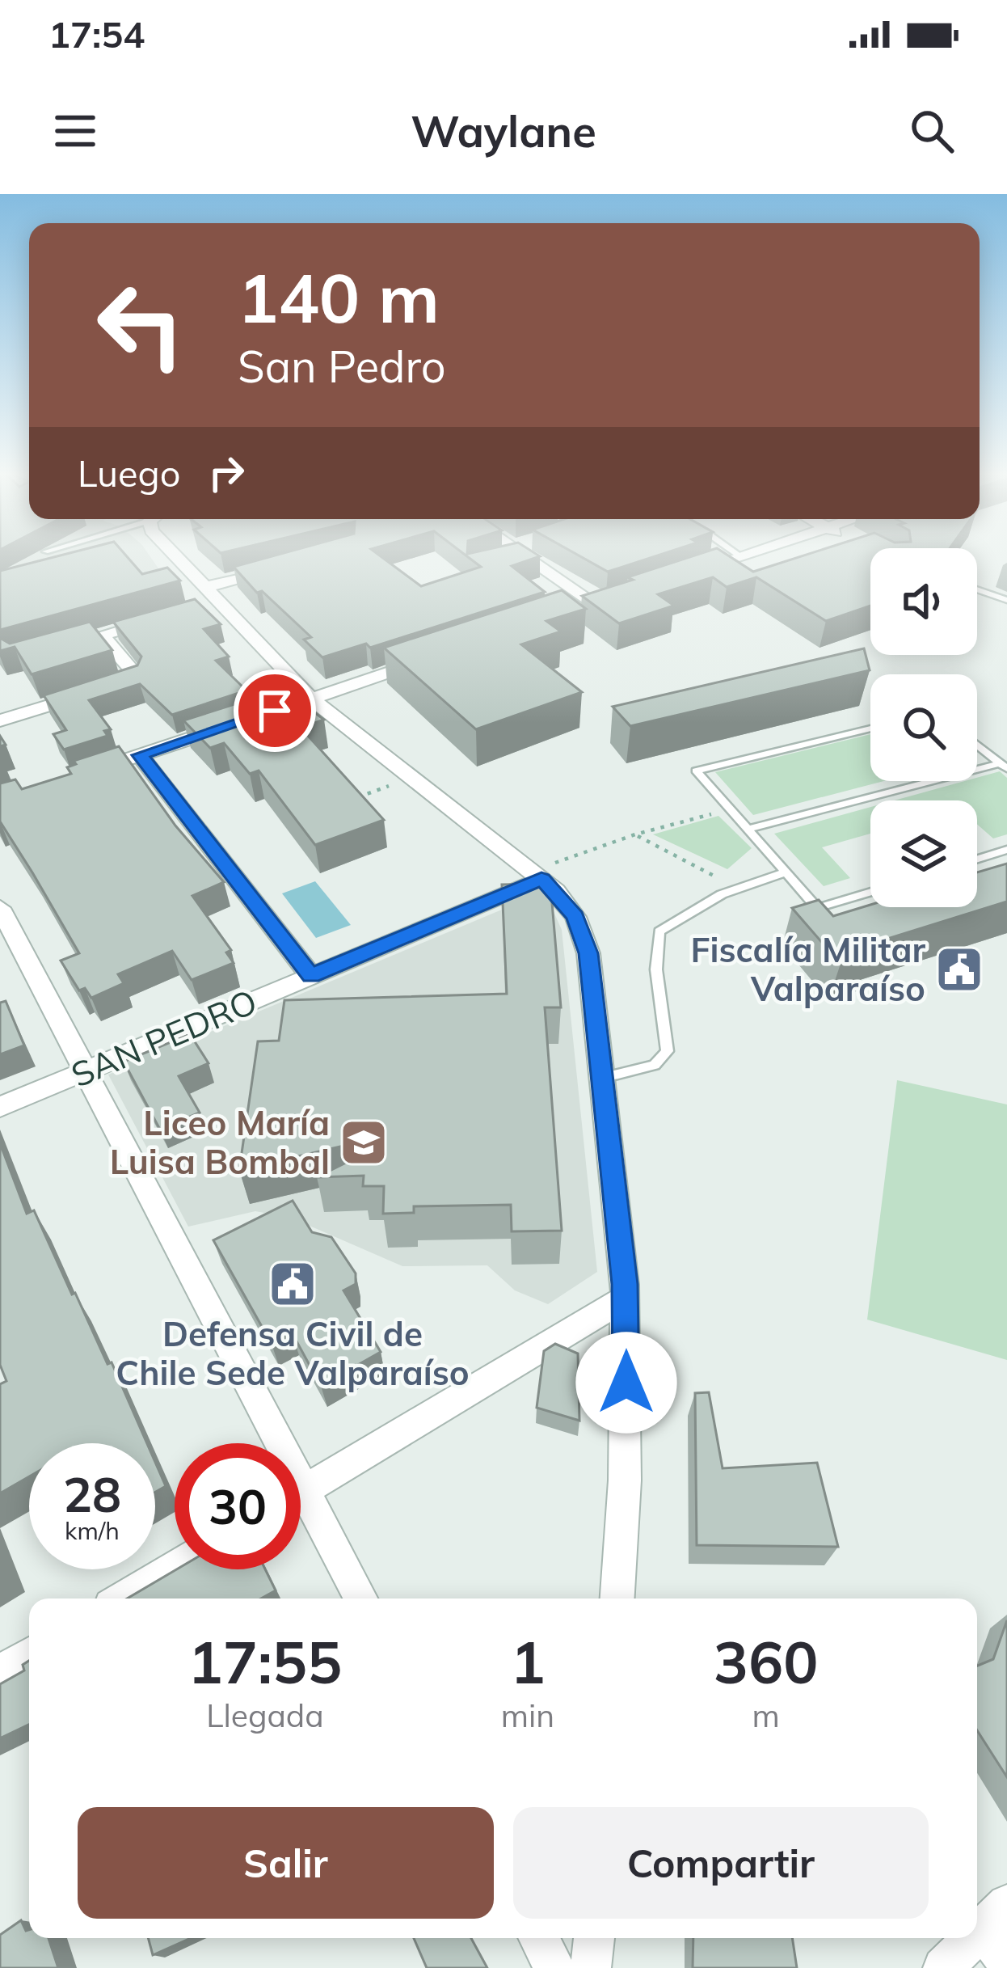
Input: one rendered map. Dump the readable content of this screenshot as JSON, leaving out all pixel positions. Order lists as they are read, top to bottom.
{
  "streets": {
    "street": ["SAN PEDRO"]
  },
  "places": {
    "public building": ["Fiscalía Militar Valparaíso", "Defensa Civil de Chile Sede Valparaíso"],
    "school or university": ["Liceo María Luisa Bombal"]
  },
  "page": {
    "status": "17:54",
    "header": "Waylane",
    "turn": ["140 m", "San Pedro"],
    "then": "Luego",
    "speed": "28 km/h",
    "limit": "30",
    "eta": [
      "17:55",
      "Llegada",
      "1",
      "min",
      "360",
      "m"
    ],
    "buttons": ["Salir", "Compartir"]
  }
}
